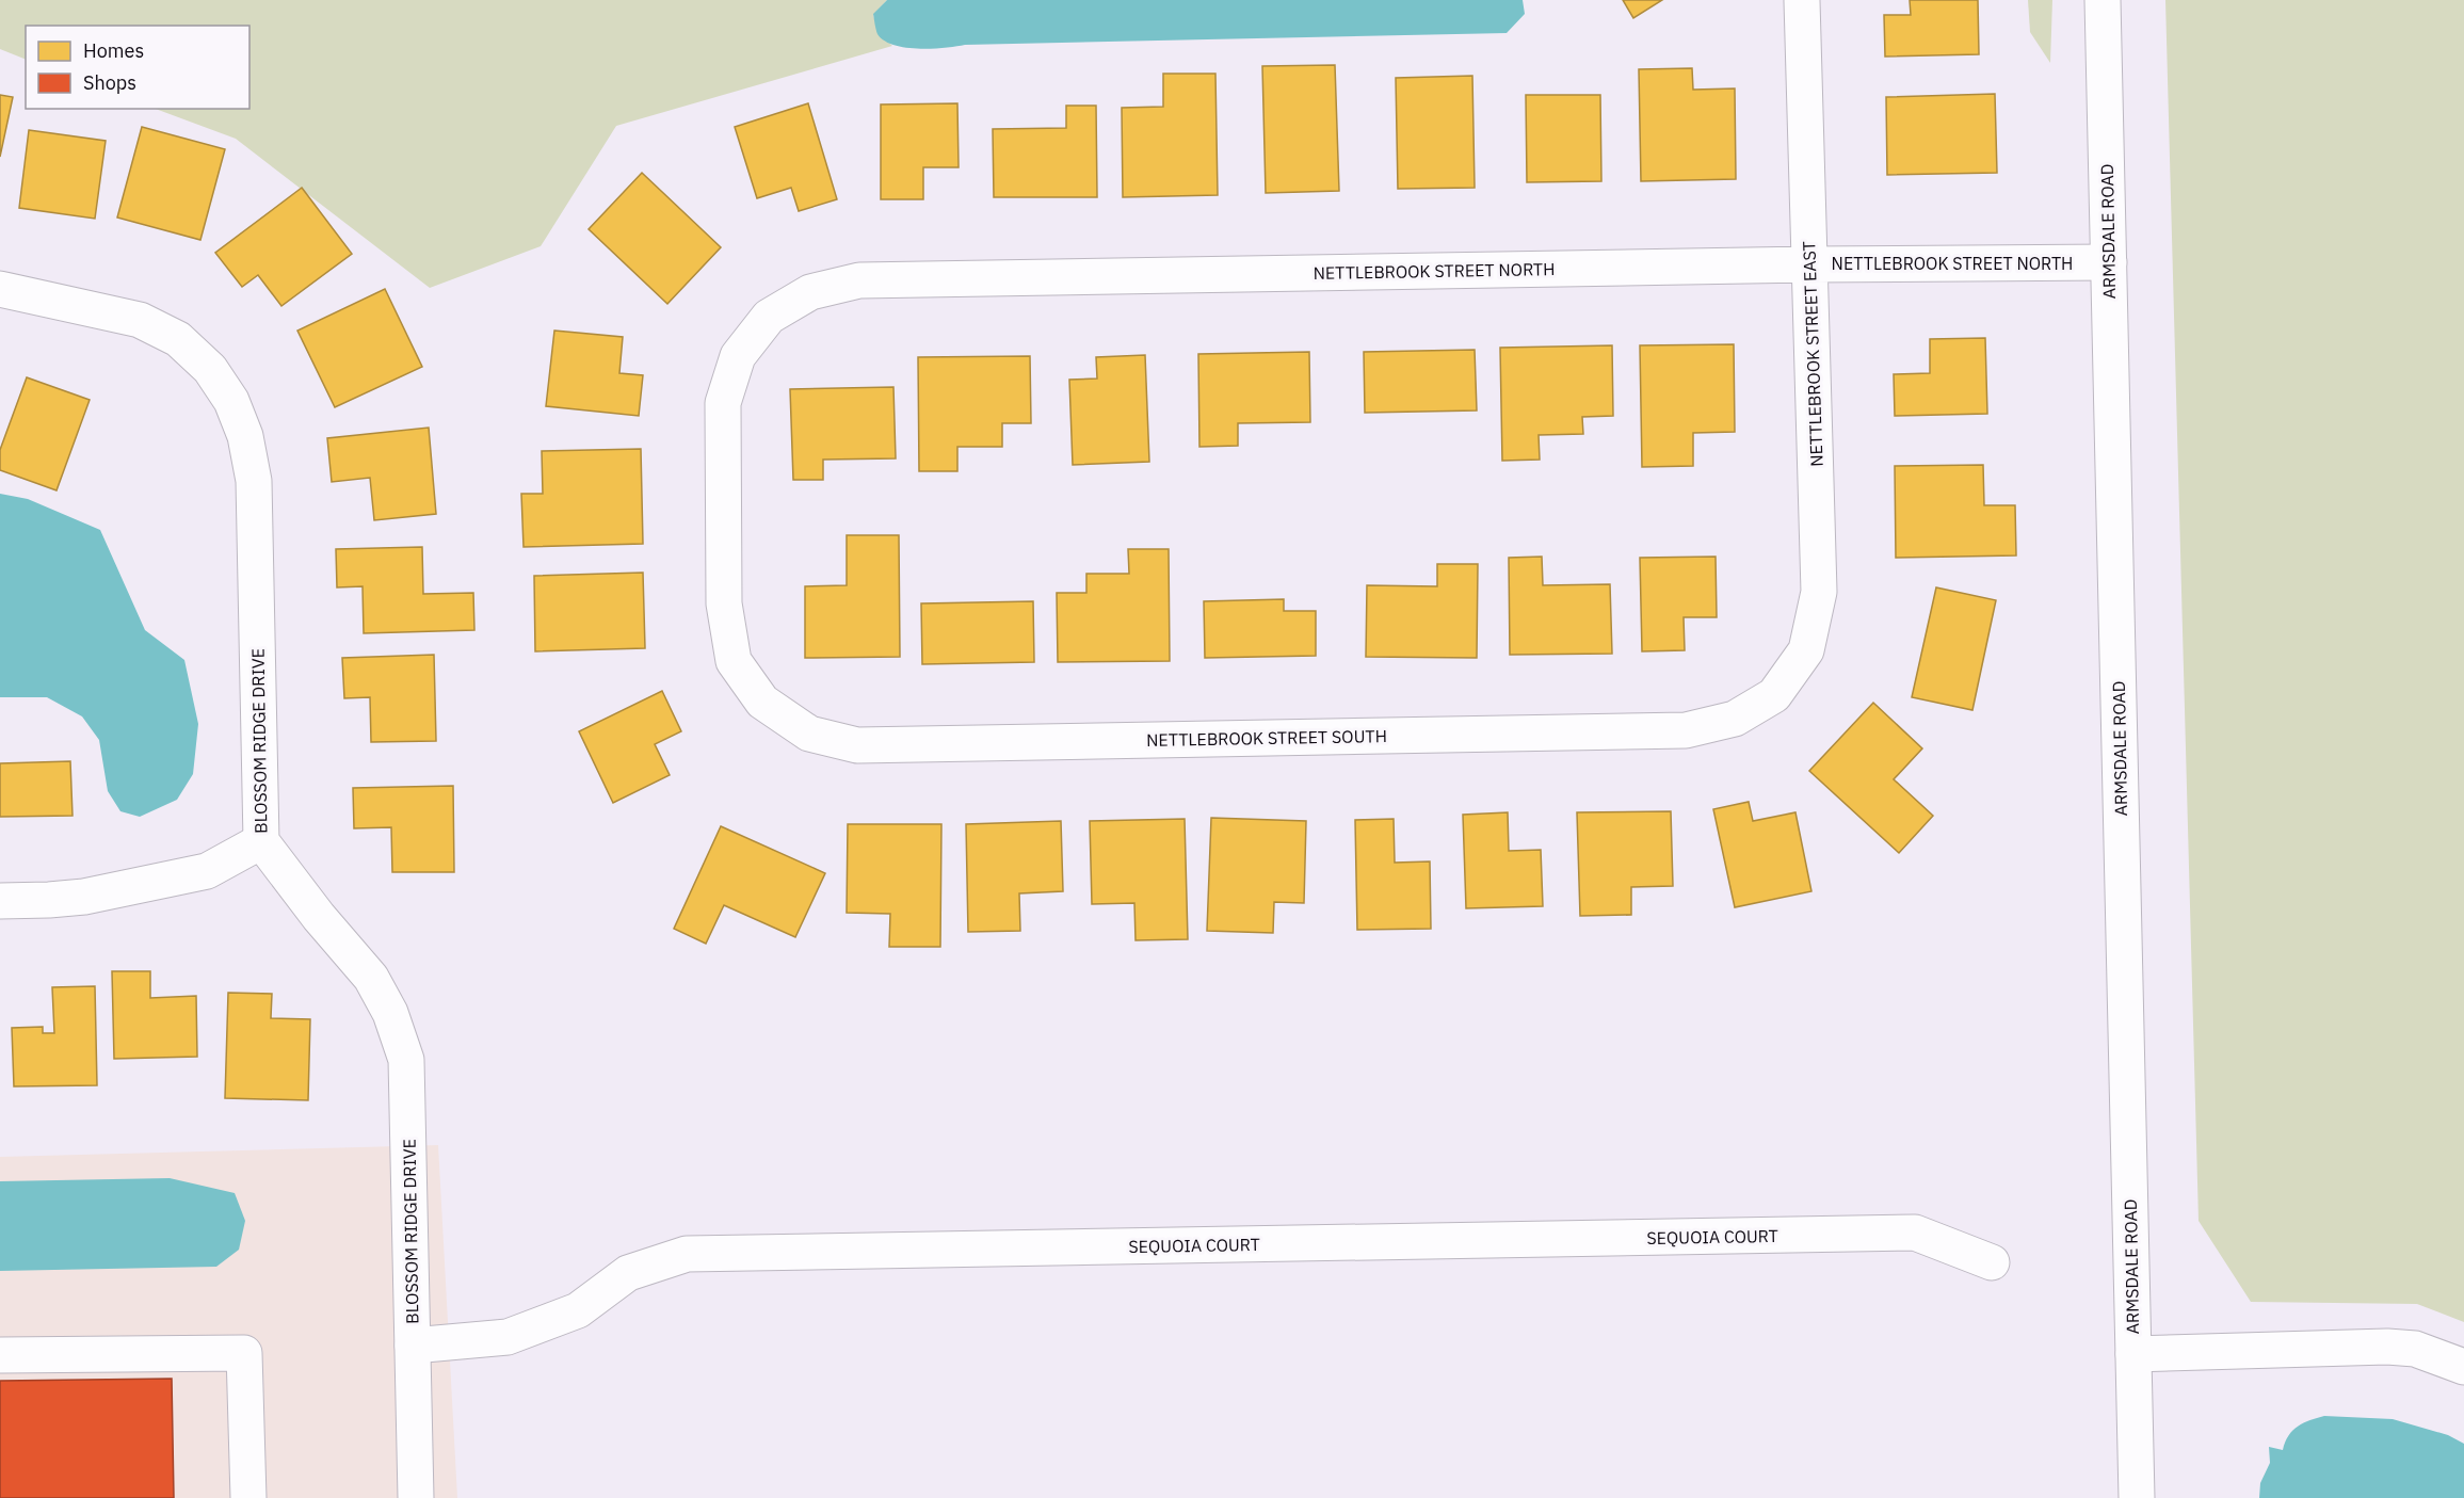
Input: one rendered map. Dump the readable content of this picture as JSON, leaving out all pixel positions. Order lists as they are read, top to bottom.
{
  "streets": {
    "street": [
      "ARMSDALE ROAD",
      "NETTLEBROOK STREET NORTH",
      "NETTLEBROOK STREET EAST",
      "NETTLEBROOK STREET SOUTH",
      "BLOSSOM RIDGE DRIVE",
      "SEQUOIA COURT"
    ]
  },
  "crossings": [
    ["ARMSDALE ROAD", "NETTLEBROOK STREET NORTH"],
    ["NETTLEBROOK STREET NORTH", "NETTLEBROOK STREET EAST"],
    ["NETTLEBROOK STREET NORTH", "NETTLEBROOK STREET SOUTH"],
    ["NETTLEBROOK STREET EAST", "NETTLEBROOK STREET SOUTH"],
    ["BLOSSOM RIDGE DRIVE", "SEQUOIA COURT"]
  ],
  "legend": ["Homes", "Shops"]
}
